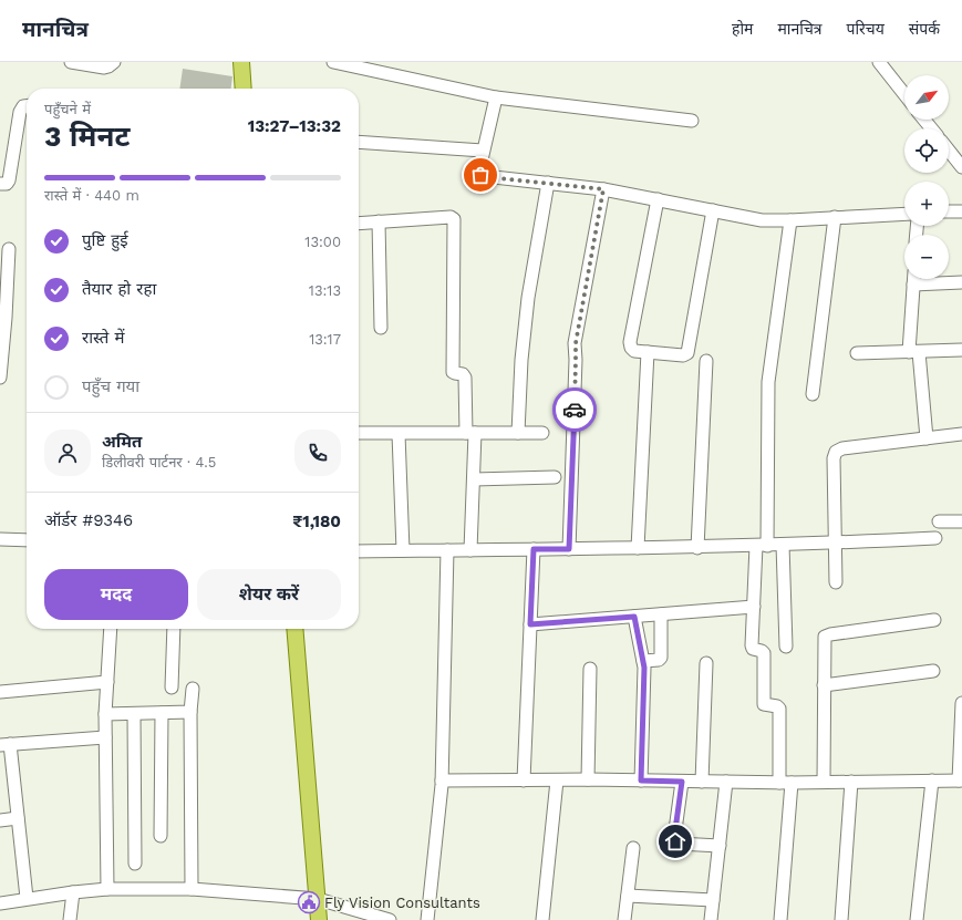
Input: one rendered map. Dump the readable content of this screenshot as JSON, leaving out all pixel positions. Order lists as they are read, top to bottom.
{
  "places": {
    "public building": ["Fly Vision Consultants"]
  },
  "north": "top right",
  "page": {
    "header": "मानचित्र",
    "nav": [
      "होम",
      "मानचित्र",
      "परिचय",
      "संपर्क"
    ],
    "map_buttons": ["+", "−"],
    "heading": ["3 मिनट", "पहुँचने में", "13:27–13:32"],
    "panel": [
      "अमित",
      "डिलीवरी पार्टनर · 4.5",
      "ऑर्डर #9346",
      "₹1,180"
    ],
    "bar": "रास्ते में · 440 m",
    "list": [
      ["पुष्टि हुई", "13:00"],
      ["तैयार हो रहा", "13:13"],
      ["रास्ते में", "13:17"],
      "पहुँच गया"
    ],
    "buttons": ["मदद", "शेयर करें"]
  }
}
